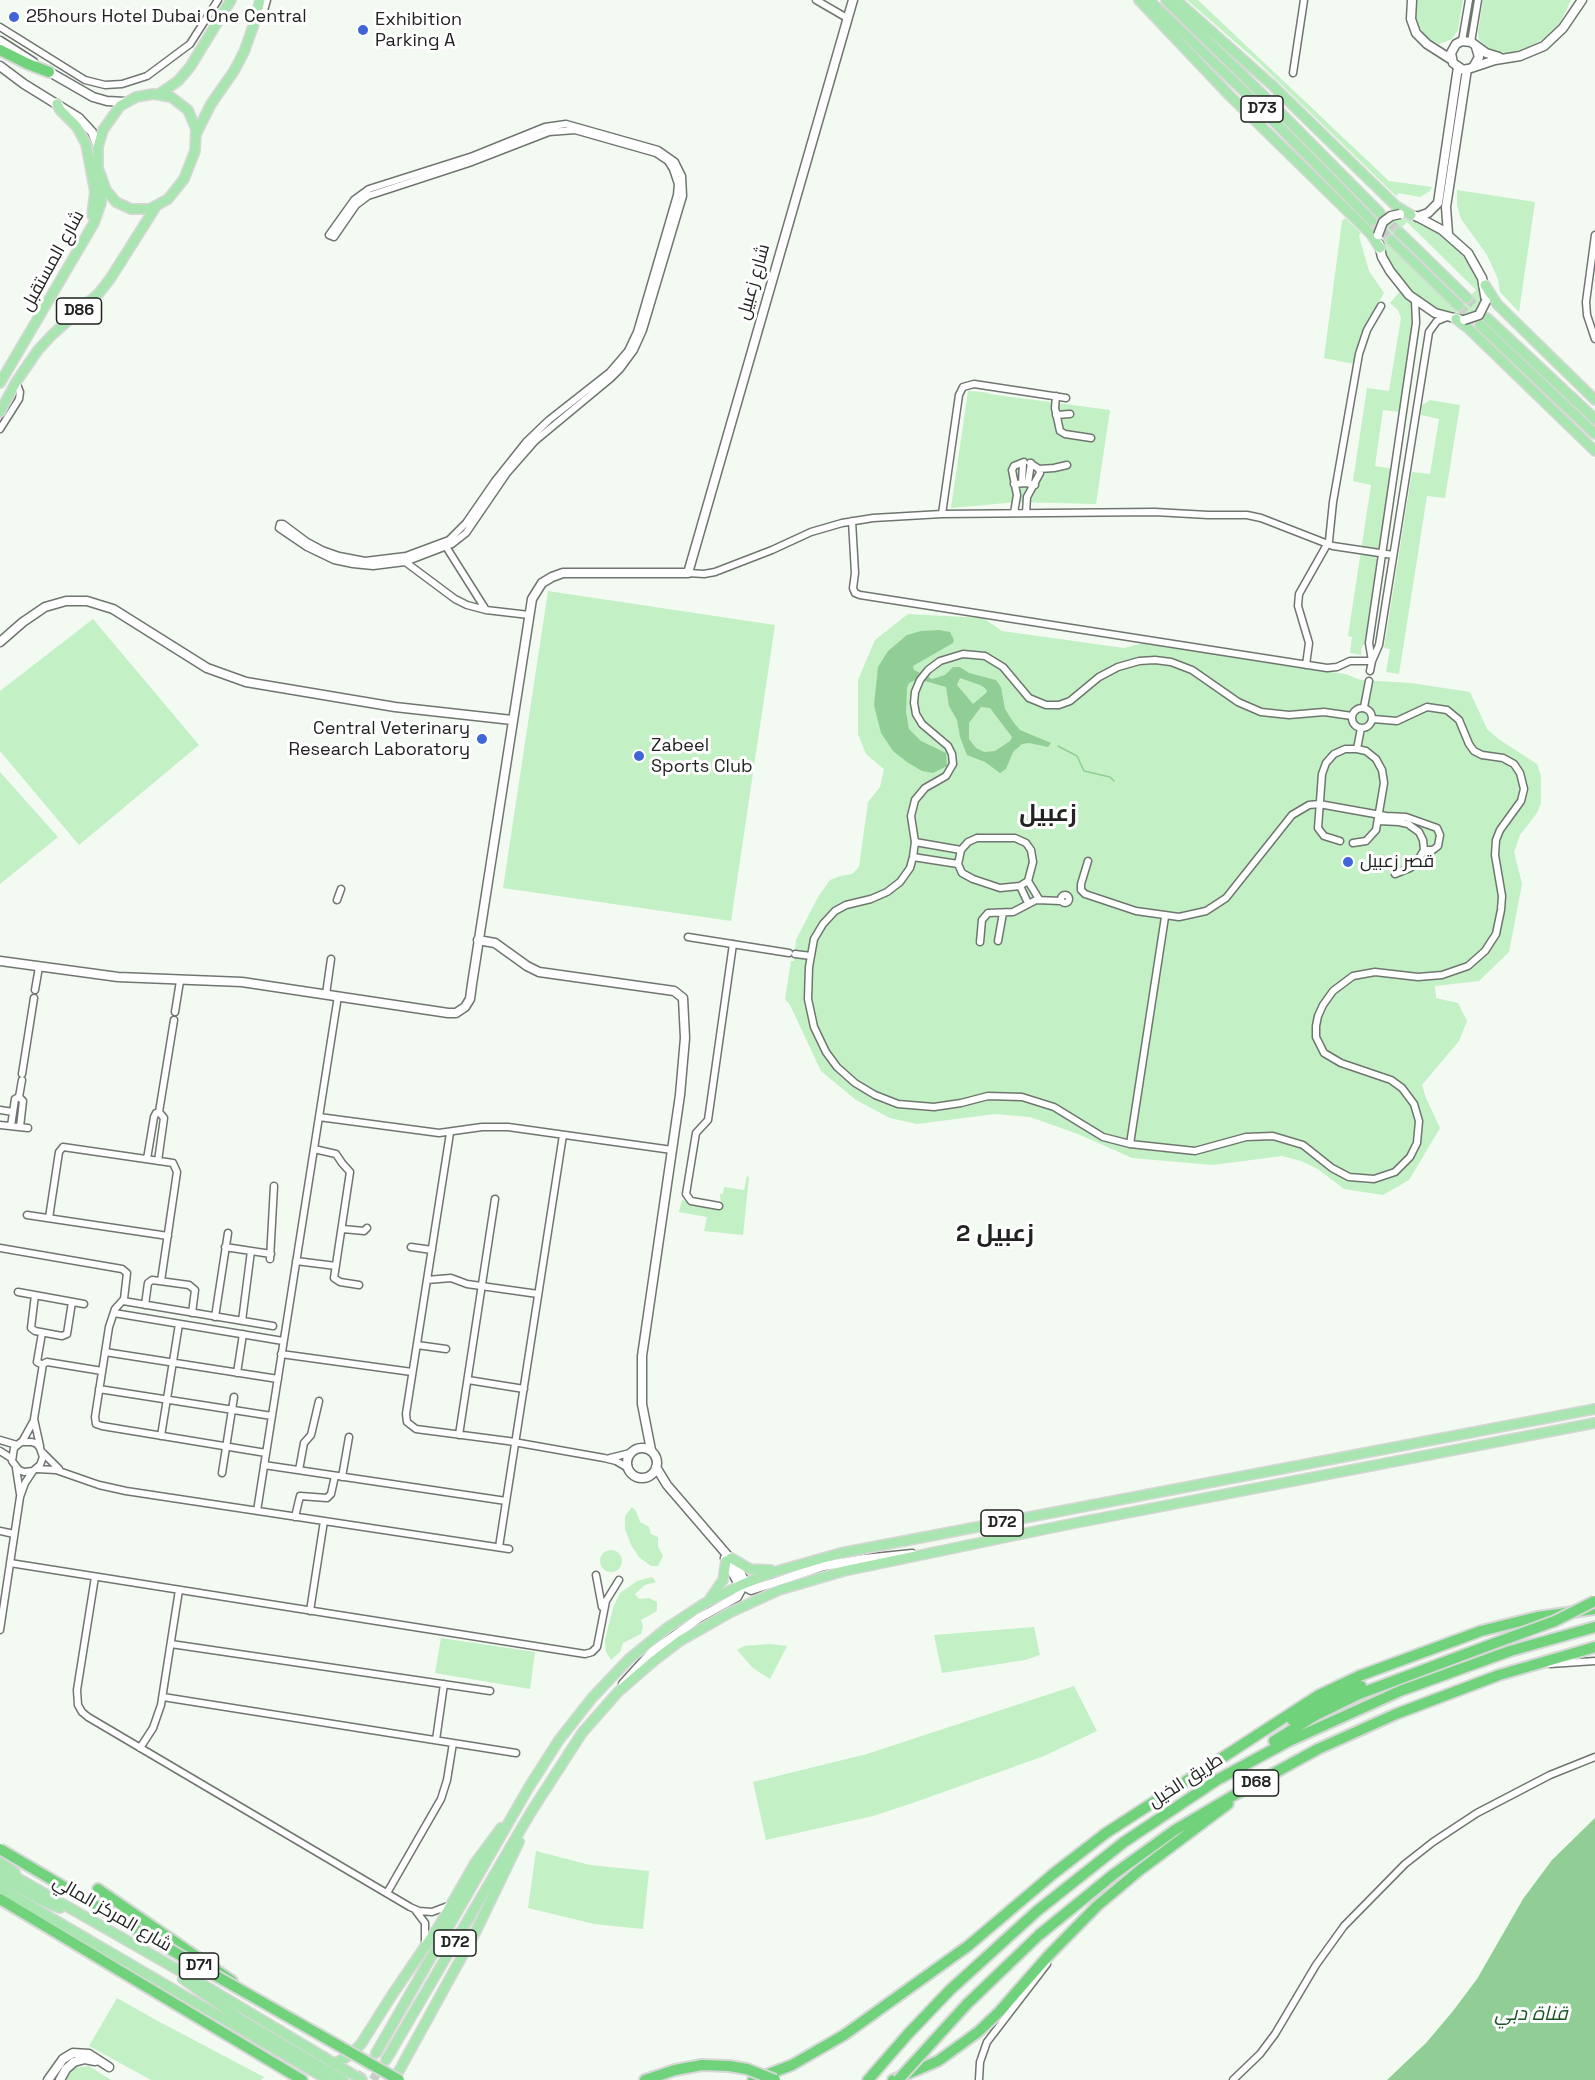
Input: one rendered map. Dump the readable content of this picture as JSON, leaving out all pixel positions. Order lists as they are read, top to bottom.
{
  "streets": {
    "highway": ["طريق الخيل", "D68", "D71"],
    "main road": [
      "D73",
      "شارع المستقبل",
      "D86",
      "D72",
      "شارع المركز المالي"
    ],
    "street": ["شارع زعبيل"]
  },
  "districts": ["زعبيل", "زعبيل 2"],
  "water": ["قناة دبي"],
  "places": [
    "25hours Hotel Dubai One Central",
    "Exhibition Parking A",
    "Central Veterinary Research Laboratory",
    "Zabeel Sports Club",
    "قصر زعبيل"
  ]
}
